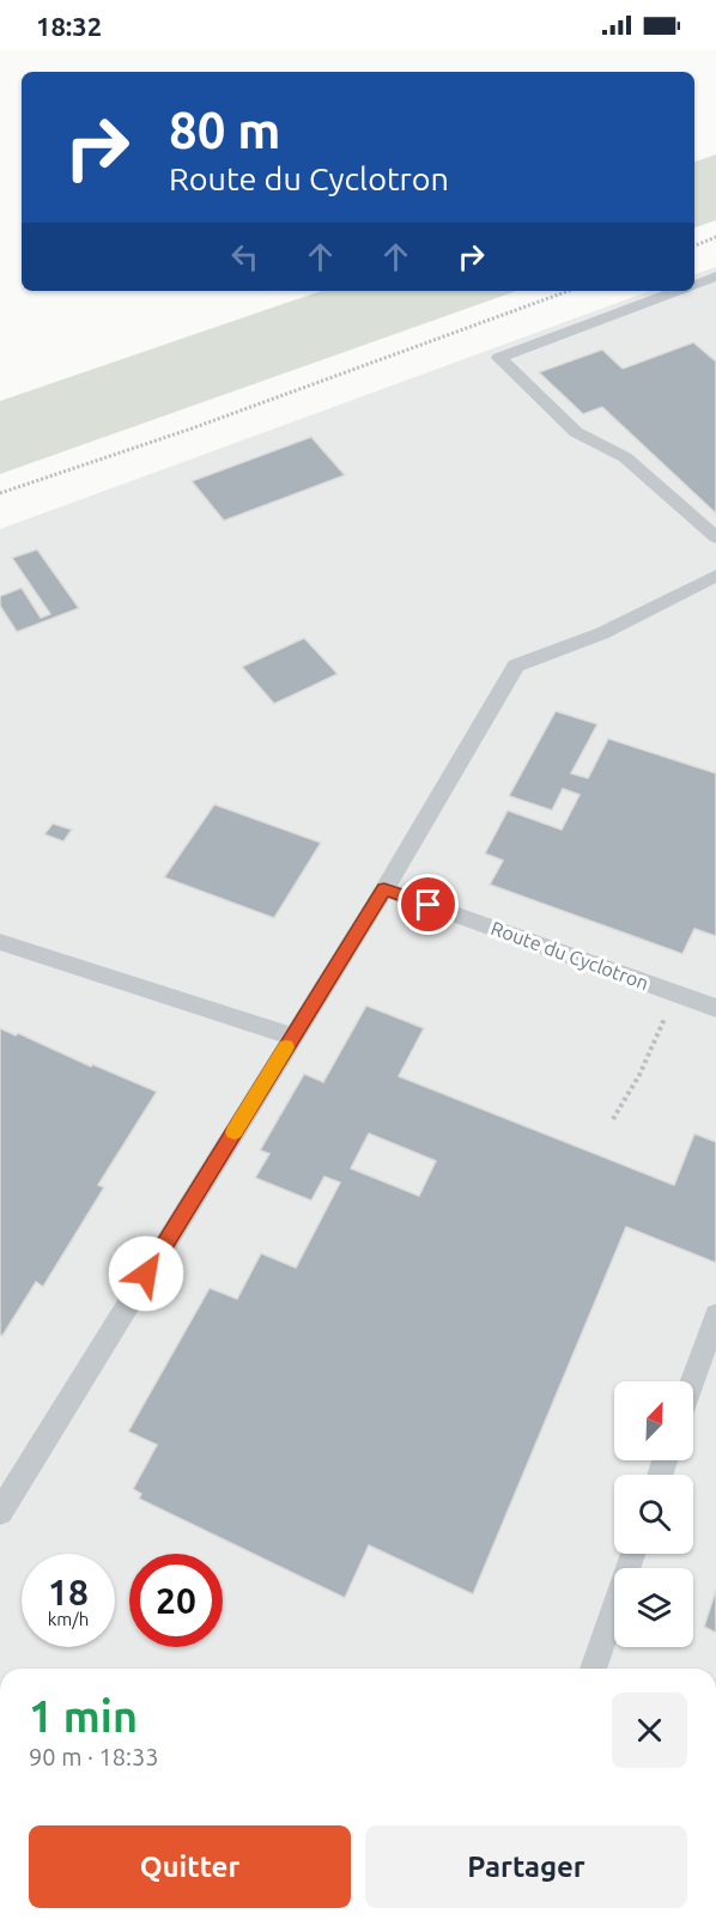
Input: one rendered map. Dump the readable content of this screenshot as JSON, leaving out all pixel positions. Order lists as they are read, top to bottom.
{
  "streets": {
    "lane": ["Route du Cyclotron"]
  },
  "north": "top right",
  "page": {
    "status": "18:32",
    "turn": ["80 m", "Route du Cyclotron"],
    "speed": "18 km/h",
    "limit": "20",
    "heading": ["1 min", "90 m · 18:33"],
    "buttons": ["Quitter", "Partager"]
  }
}
